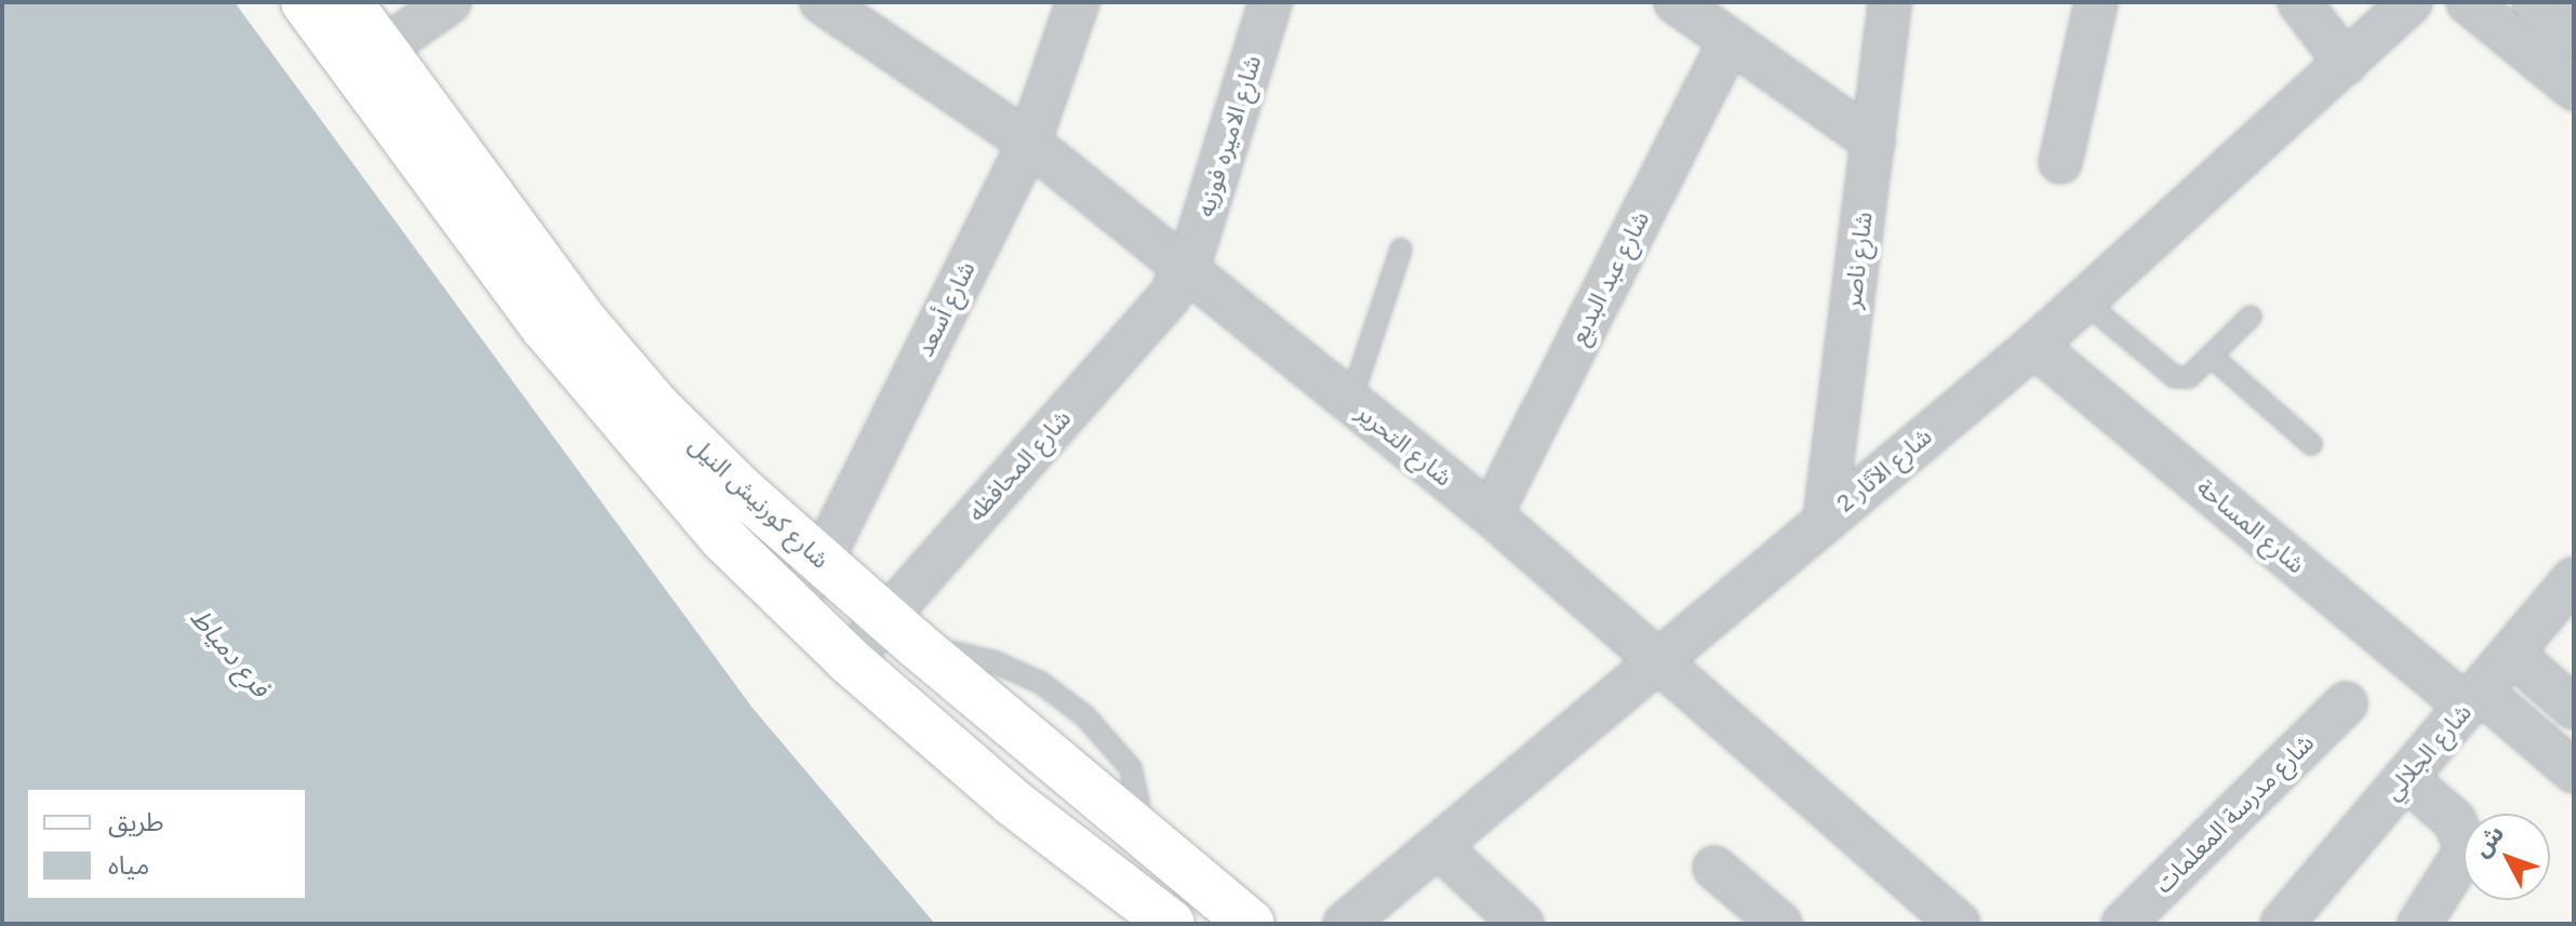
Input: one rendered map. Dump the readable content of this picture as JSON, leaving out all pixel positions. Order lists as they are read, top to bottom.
{
  "streets": {
    "main road": ["شارع كورنيش النيل"],
    "street": [
      "شارع الاميره فوزيه",
      "شارع ناصر",
      "شارع عبد البديع",
      "شارع أسعد",
      "شارع التحرير",
      "شارع المحافظه",
      "شارع الآثار 2",
      "شارع المساحة",
      "شارع الجلالي",
      "شارع مدرسة المعلمات"
    ]
  },
  "crossings": [
    ["شارع الاميره فوزيه", "شارع التحرير"],
    ["شارع الاميره فوزيه", "شارع المحافظه"],
    ["شارع ناصر", "شارع الآثار 2"],
    ["شارع عبد البديع", "شارع التحرير"],
    ["شارع أسعد", "شارع التحرير"],
    ["شارع أسعد", "شارع كورنيش النيل"],
    ["شارع التحرير", "شارع المحافظه"],
    ["شارع التحرير", "شارع الآثار 2"],
    ["شارع المحافظه", "شارع كورنيش النيل"],
    ["شارع الآثار 2", "شارع المساحة"],
    ["شارع المساحة", "شارع الجلالي"]
  ],
  "water": ["فرع دمياط"],
  "legend": ["طريق", "مياه"],
  "north": "top left"
}
